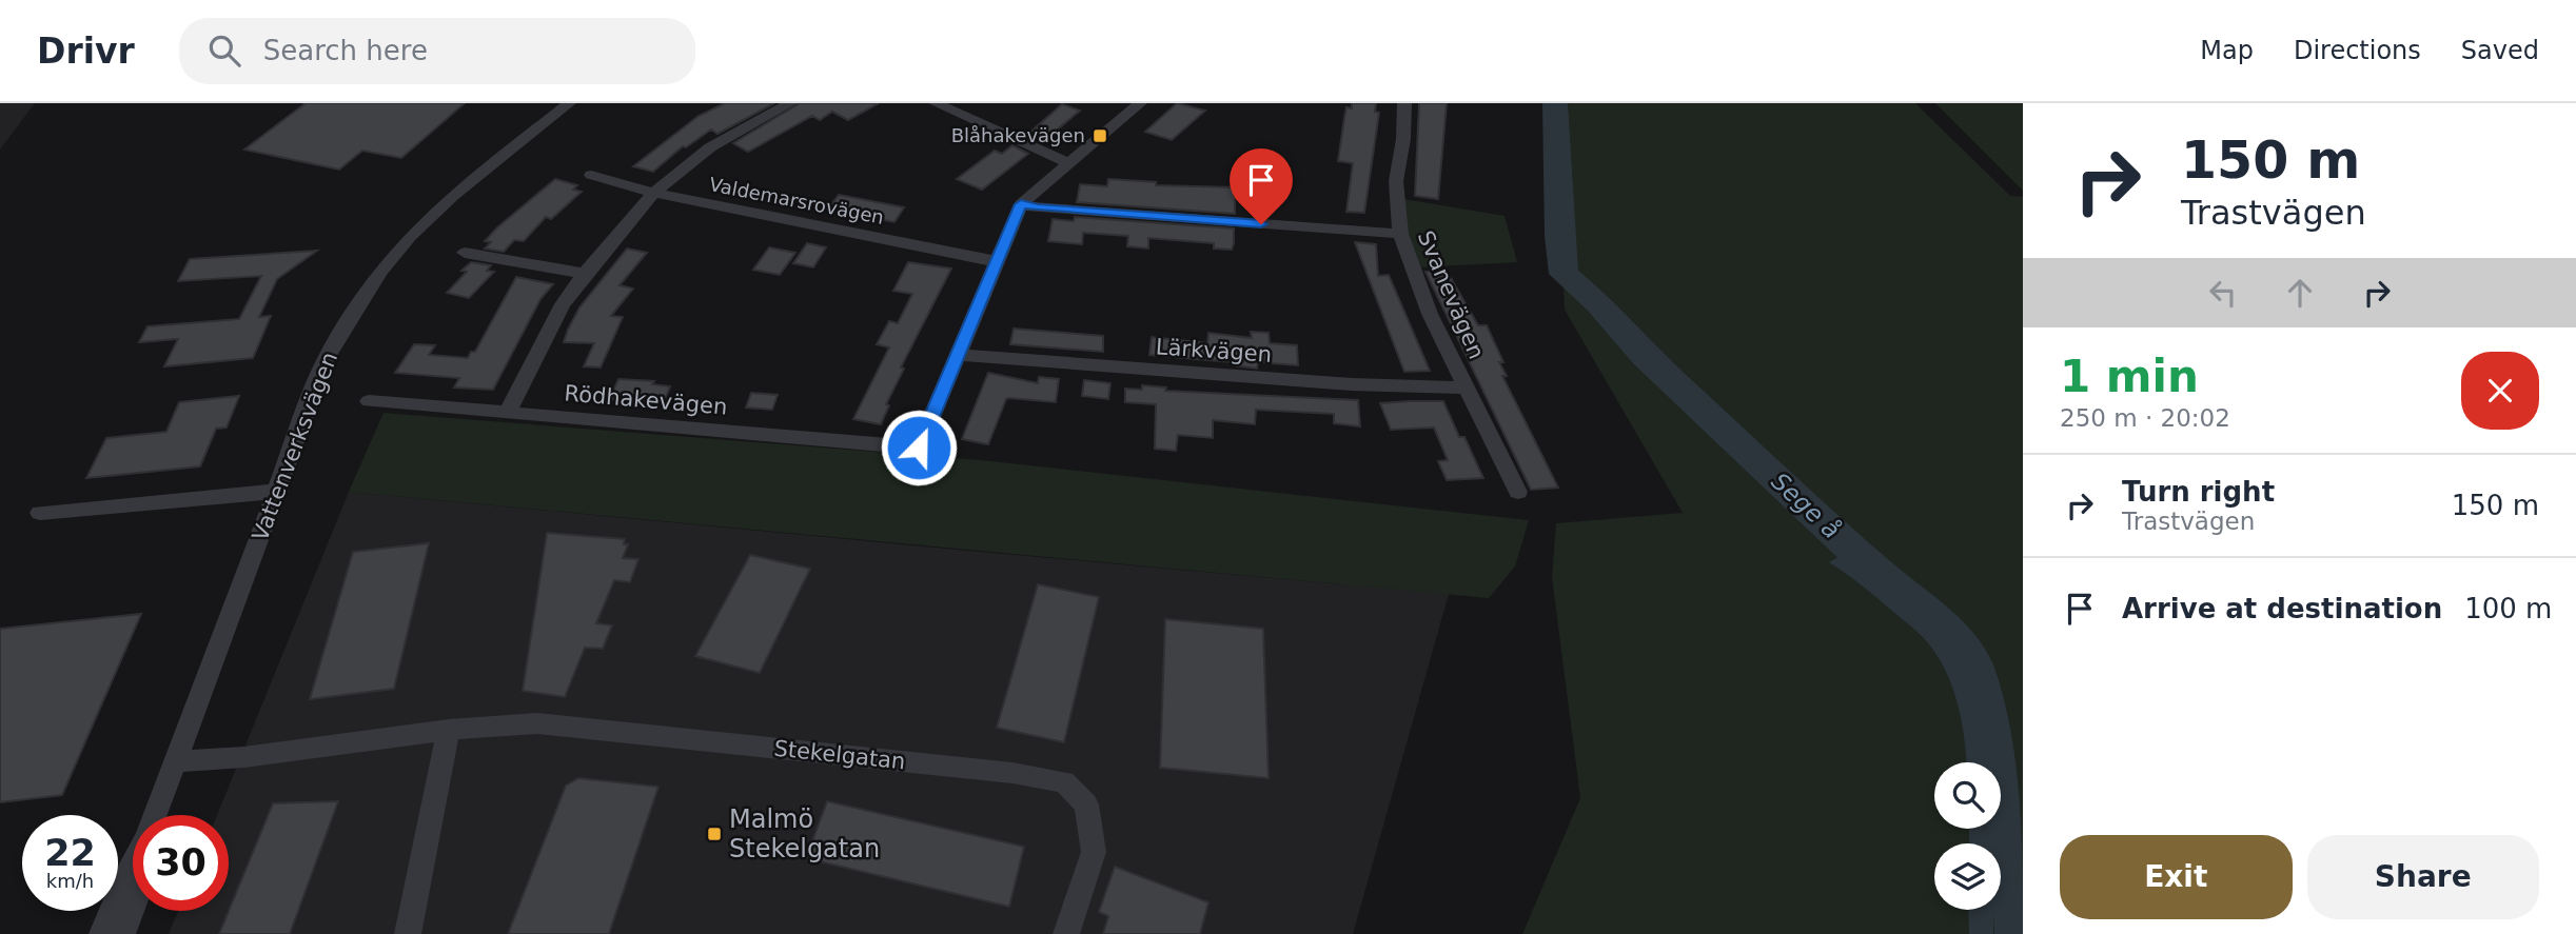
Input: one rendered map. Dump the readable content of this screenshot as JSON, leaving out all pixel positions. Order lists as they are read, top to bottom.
{
  "streets": {
    "street": [
      "Valdemarsrovägen",
      "Svanevägen",
      "Lärkvägen",
      "Rödhakevägen",
      "Vattenverksvägen",
      "Stekelgatan"
    ]
  },
  "crossings": [
    ["Svanevägen", "Lärkvägen"],
    ["Lärkvägen", "Rödhakevägen"],
    ["Vattenverksvägen", "Stekelgatan"]
  ],
  "water": ["Sege å"],
  "places": {
    "transit": ["Blåhakevägen", "Malmö Stekelgatan"]
  },
  "page": {
    "header": "Drivr",
    "search": "Search here",
    "nav": ["Map", "Directions", "Saved"],
    "turn": ["150 m", "Trastvägen"],
    "heading": ["1 min", "250 m · 20:02"],
    "list": [
      {
        "name": "Turn right",
        "note": "Trastvägen",
        "value": "150 m"
      },
      {
        "name": "Arrive at destination",
        "value": "100 m"
      }
    ],
    "speed": "22 km/h",
    "limit": "30",
    "buttons": ["Exit", "Share"]
  }
}
